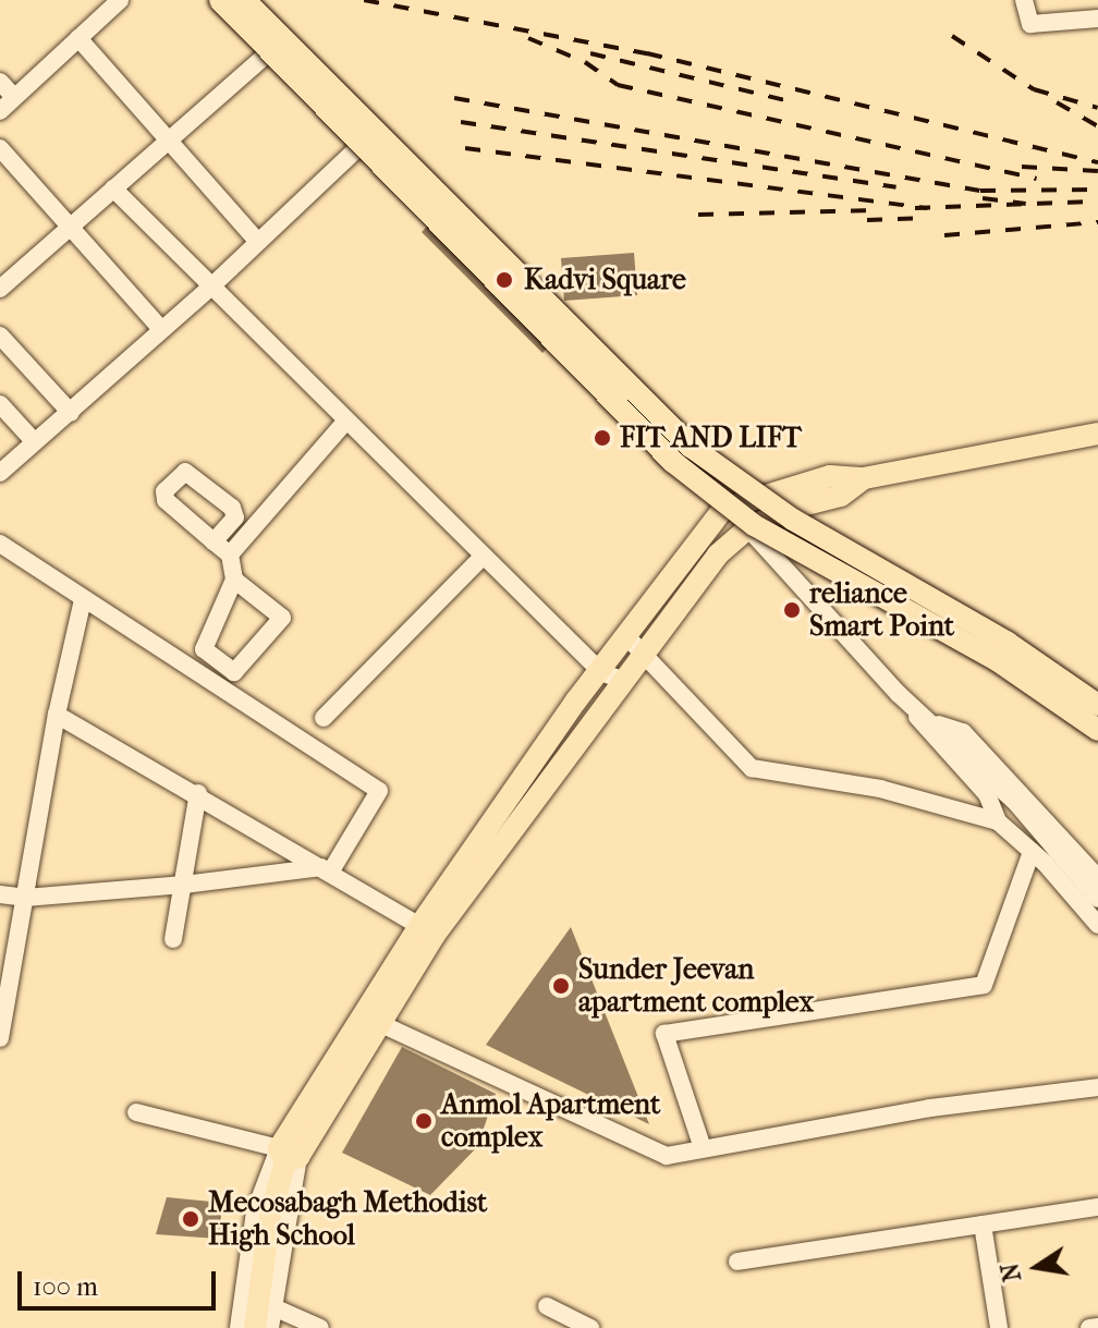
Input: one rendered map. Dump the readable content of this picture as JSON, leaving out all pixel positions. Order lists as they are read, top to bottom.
{
  "places": [
    "Kadvi Square",
    "FIT AND LIFT",
    "reliance Smart Point",
    "Sunder Jeevan apartment complex",
    "Anmol Apartment complex",
    "Mecosabagh Methodist High School"
  ],
  "scale_bar": "100 m",
  "north": "left"
}
